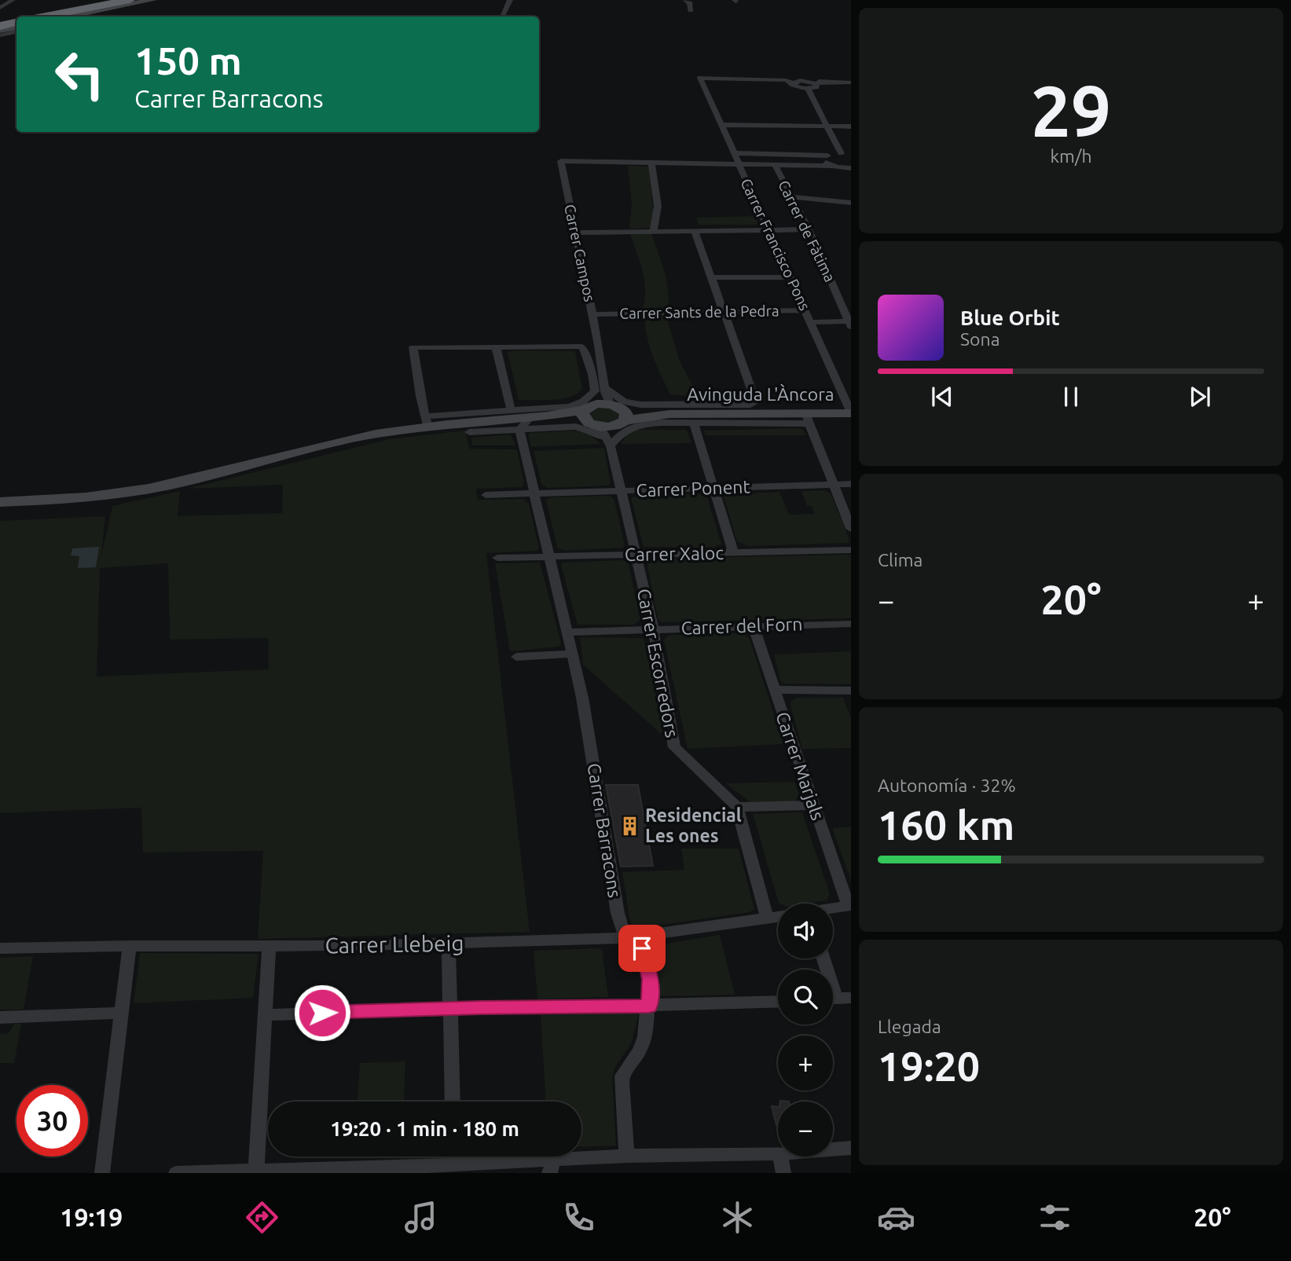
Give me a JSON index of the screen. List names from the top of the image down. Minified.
{"streets":{"street":["Carrer de Fàtima","Carrer Francisco Pons","Carrer Campos","Carrer Sants de la Pedra","Avinguda L'Àncora","Carrer Ponent","Carrer Xaloc","Carrer del Forn","Carrer Escorredors","Carrer Marjals","Carrer Barracons","Carrer Llebeig"]},"crossings":[["Carrer Francisco Pons","Carrer Sants de la Pedra"],["Carrer Francisco Pons","Avinguda L'Àncora"],["Carrer Campos","Carrer Sants de la Pedra"],["Carrer Campos","Avinguda L'Àncora"],["Carrer Campos","Carrer Escorredors"],["Avinguda L'Àncora","Carrer Escorredors"],["Carrer Ponent","Carrer Escorredors"],["Carrer Ponent","Carrer Barracons"],["Carrer Xaloc","Carrer Escorredors"],["Carrer Xaloc","Carrer Barracons"],["Carrer del Forn","Carrer Escorredors"],["Carrer del Forn","Carrer Marjals"],["Carrer del Forn","Carrer Barracons"],["Carrer Barracons","Carrer Llebeig"]],"places":{"building":["Residencial Les ones"]},"page":{"tile":[["29","km/h"],"Clima",["Autonomía · 32%","160 km"],["Llegada","19:20"]],"turn":["150 m","Carrer Barracons"],"song":["Blue Orbit","Sona"],"heat":["−","20°","+"],"map_buttons":["+","−"],"limit":"30","trip":"19:20 · 1 min · 180 m","tabs":["19:19","20°"]}}
